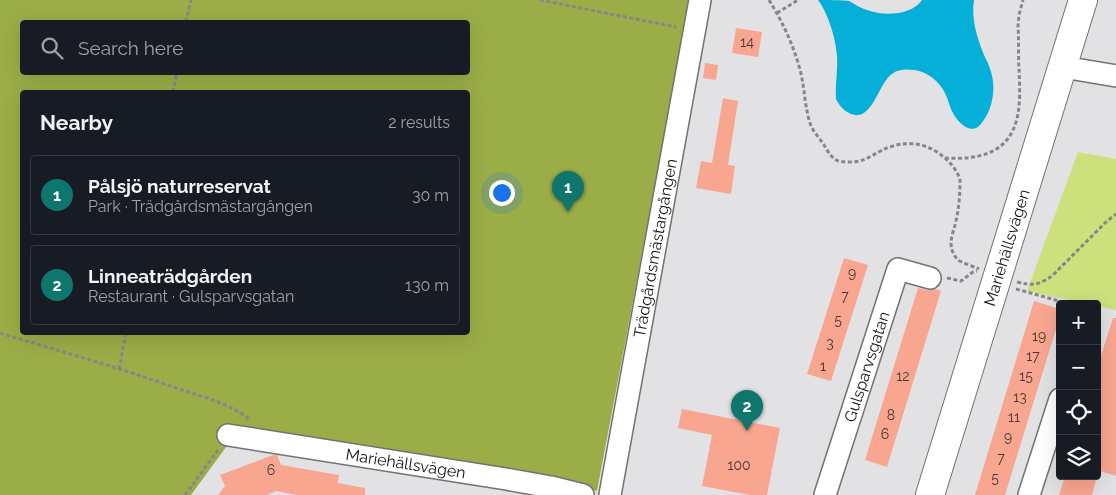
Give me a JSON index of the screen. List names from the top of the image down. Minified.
{"streets":{"street":["Trädgårdsmästargången","Mariehällsvägen","Gulsparvsgatan"]},"house_numbers":["14","9","7","5","19","3","17","1","12","15","13","8","11","6","9","7","100","6","5"],"page":{"search":"Search here","heading":["Nearby","2 results"],"list":[{"mark":"1","name":"Pålsjö naturreservat","note":"Park · Trädgårdsmästargången","value":"30 m"},{"mark":"2","name":"Linneaträdgården","note":"Restaurant · Gulsparvsgatan","value":"130 m"}],"pins":["1","2"],"map_buttons":["+","−"]}}
